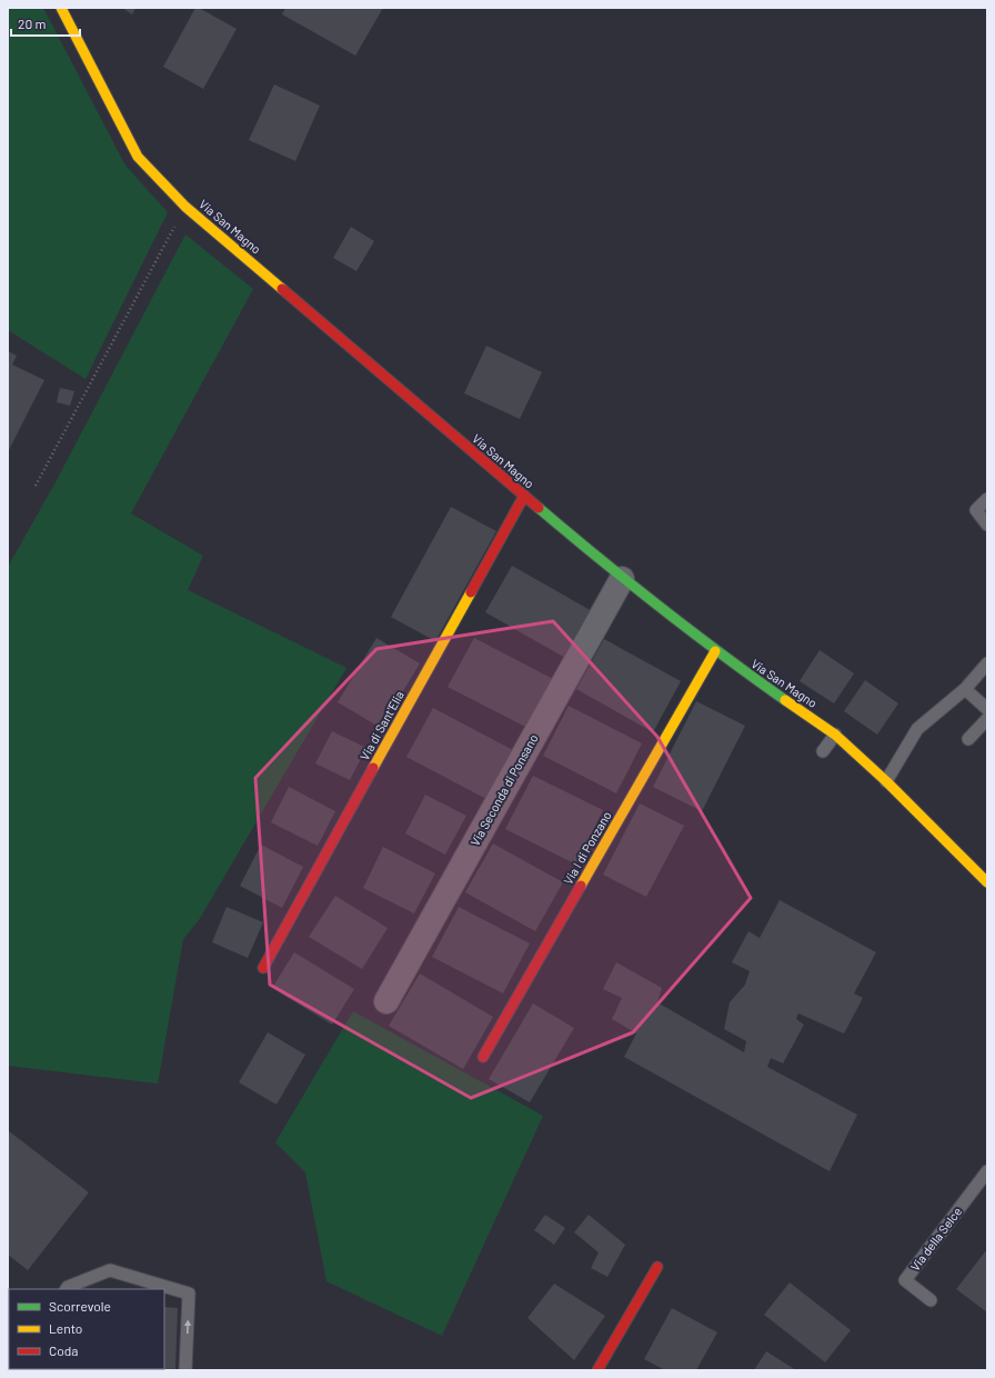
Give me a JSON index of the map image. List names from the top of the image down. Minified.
{"streets":{"street":["Via San Magno","Via di Sant'Elia","Via Seconda di Ponsano","Via I di Ponzano"],"lane":["Via della Selce"]},"crossings":[["Via San Magno","Via di Sant'Elia"],["Via San Magno","Via Seconda di Ponsano"],["Via San Magno","Via I di Ponzano"]],"legend":["Scorrevole","Lento","Coda"],"scale_bar":"20 m"}
